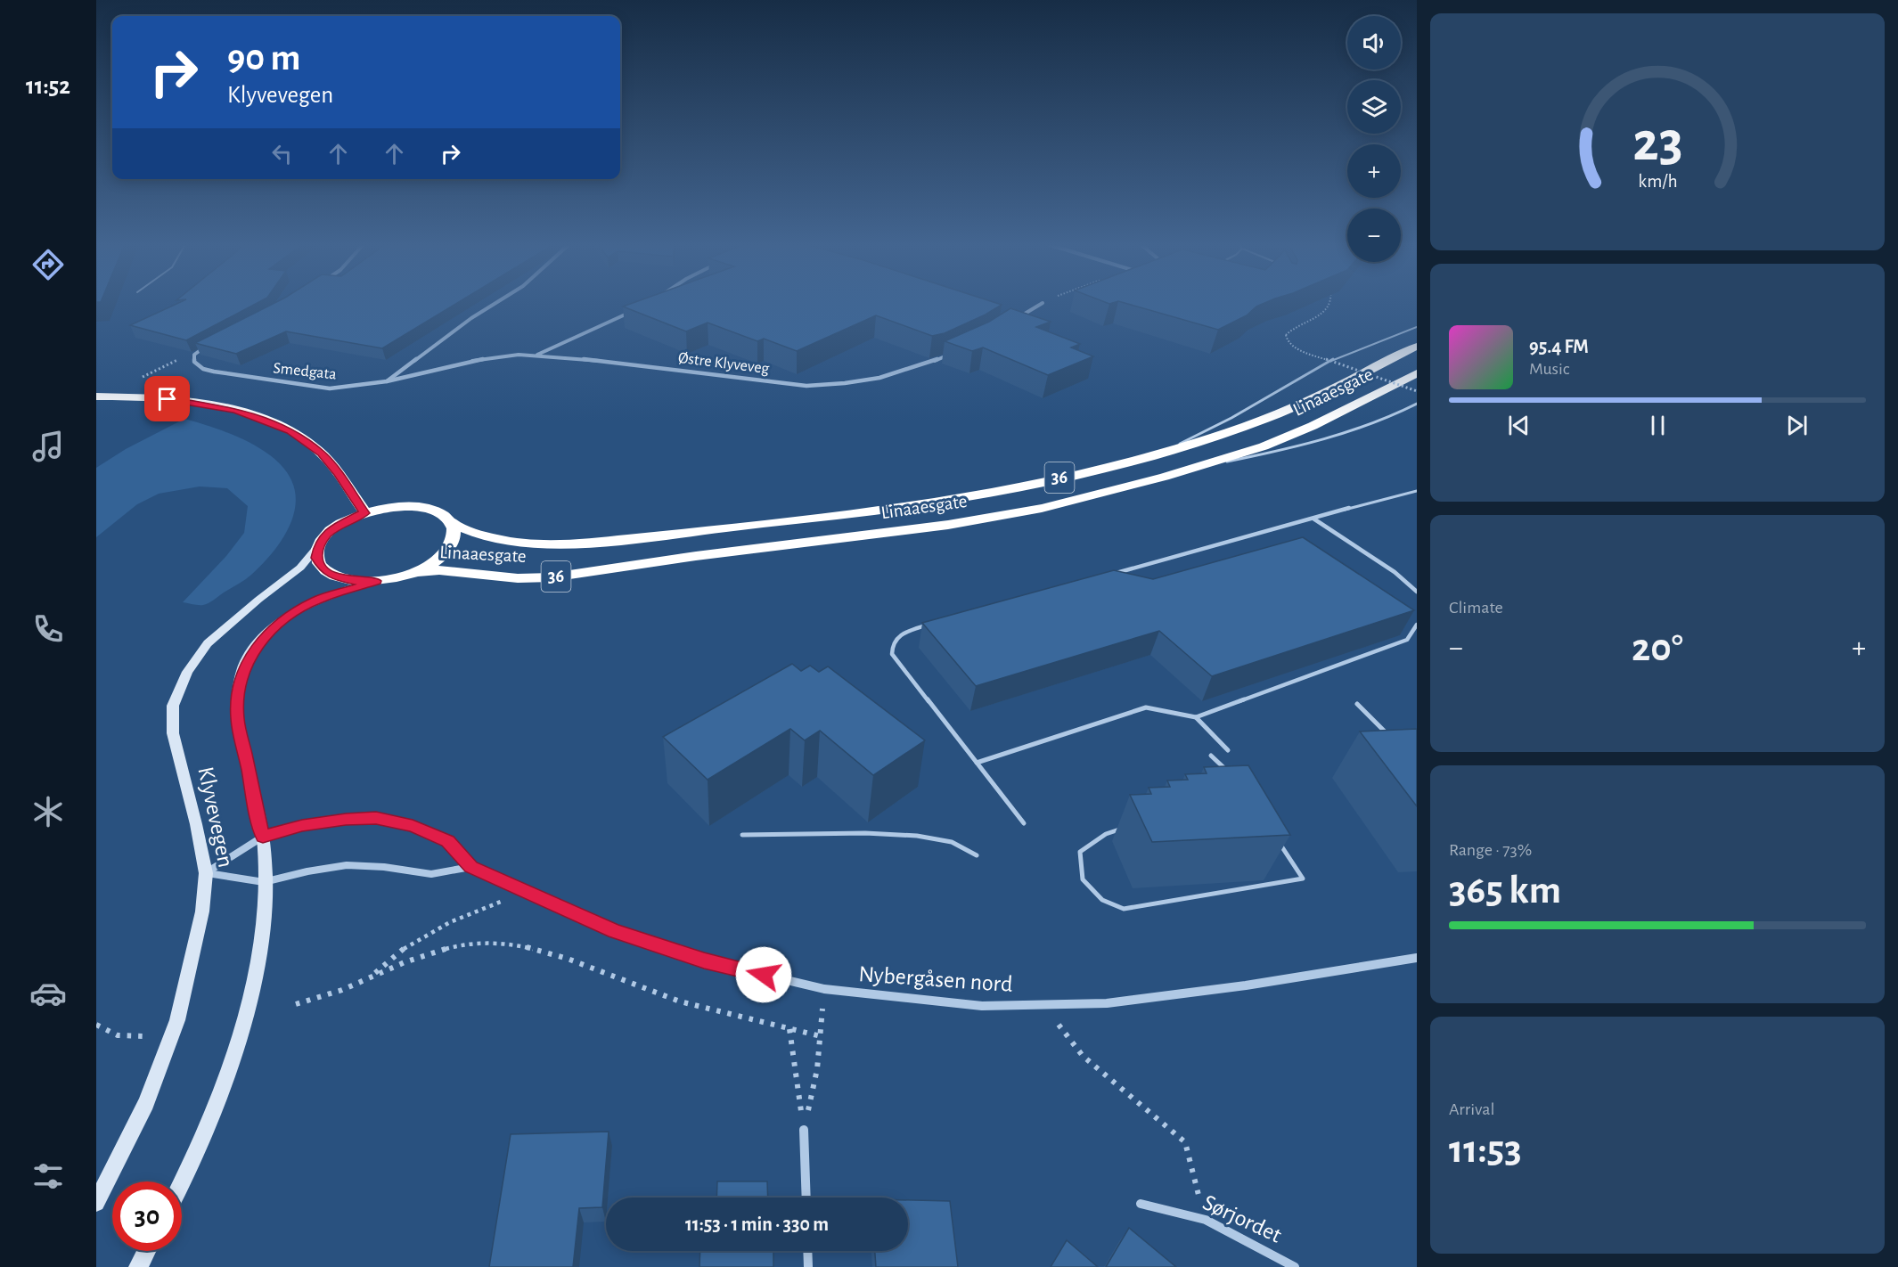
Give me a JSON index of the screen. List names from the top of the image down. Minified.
{"streets":{"highway":["Linaaesgate","36"],"main road":["Klyvevegen"],"street":["Østre Klyveveg","Smedgata","Nybergåsen nord","Sørjordet"]},"crossings":[["Østre Klyveveg","Smedgata"],["Linaaesgate","Klyvevegen"],["Klyvevegen","Nybergåsen nord"]],"page":{"tabs":"11:52","map_buttons":["+","−"],"turn":["90 m","Klyvevegen"],"song":["95.4 FM","Music"],"tile":["Climate",["Range · 73%","365 km"],["Arrival","11:53"]],"heat":["−","20°","+"],"limit":"30","trip":"11:53 · 1 min · 330 m","gauge":["23","km/h"]}}
